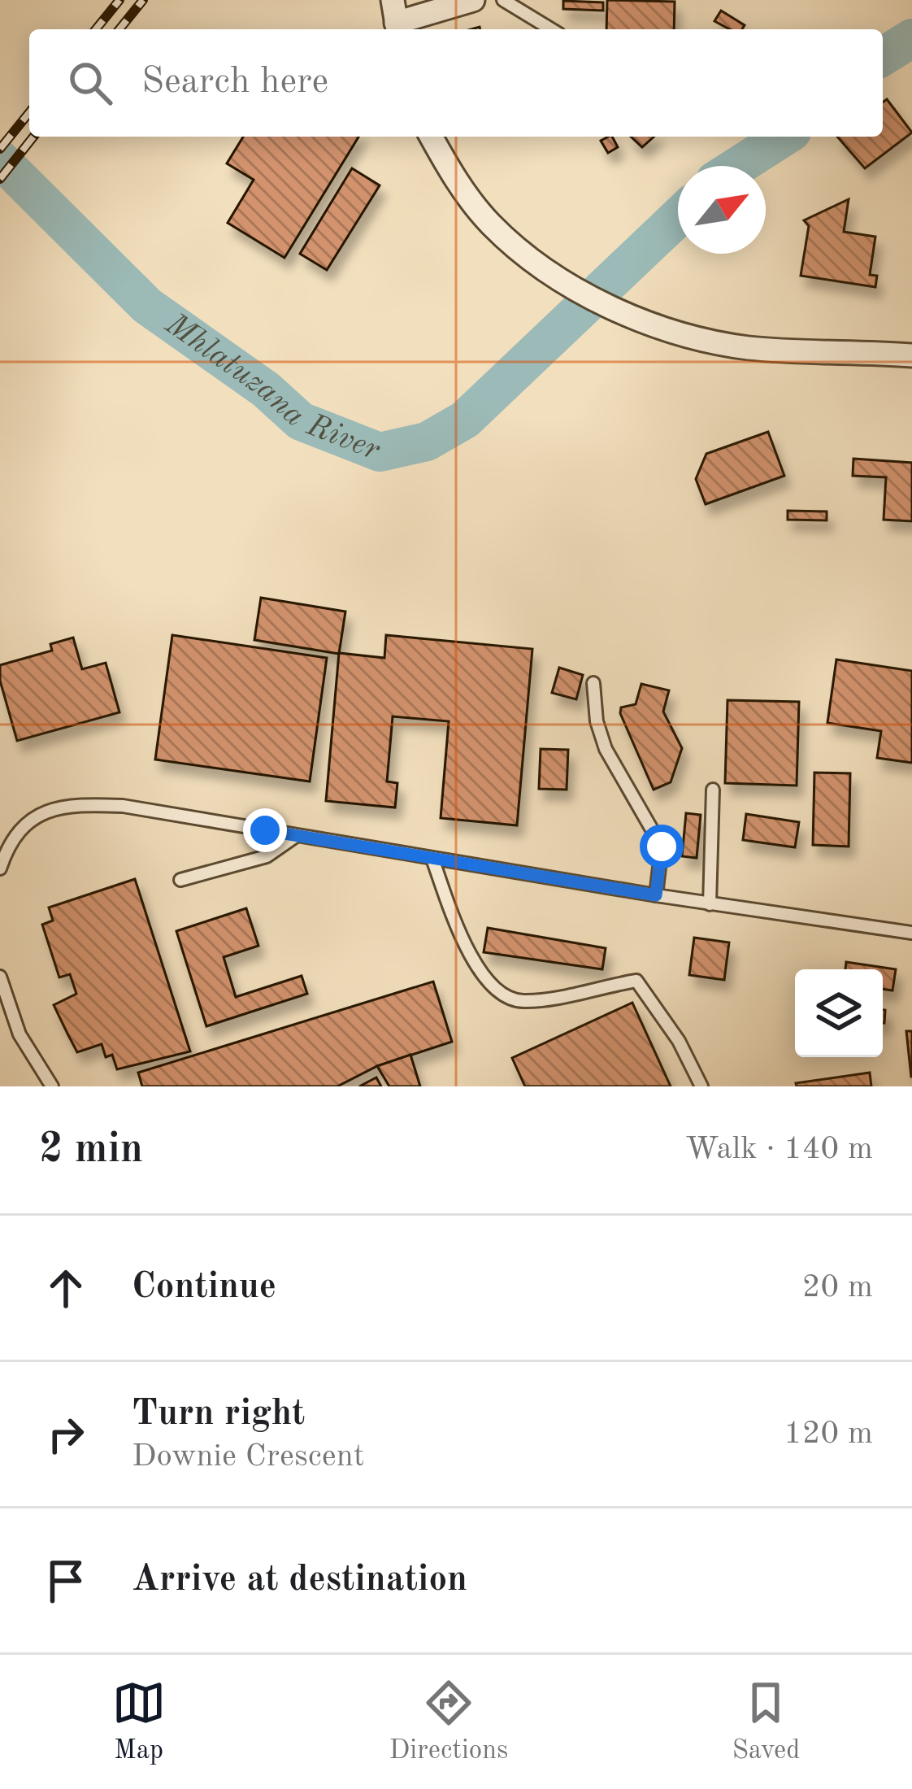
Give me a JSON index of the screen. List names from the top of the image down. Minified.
{"water":["Mhlatuzana River"],"north":"top right","page":{"search":"Search here","heading":["2 min","Walk · 140 m"],"list":[["Continue","20 m"],["Turn right","Downie Crescent","120 m"],"Arrive at destination"],"nav":["Map","Directions","Saved"]}}
